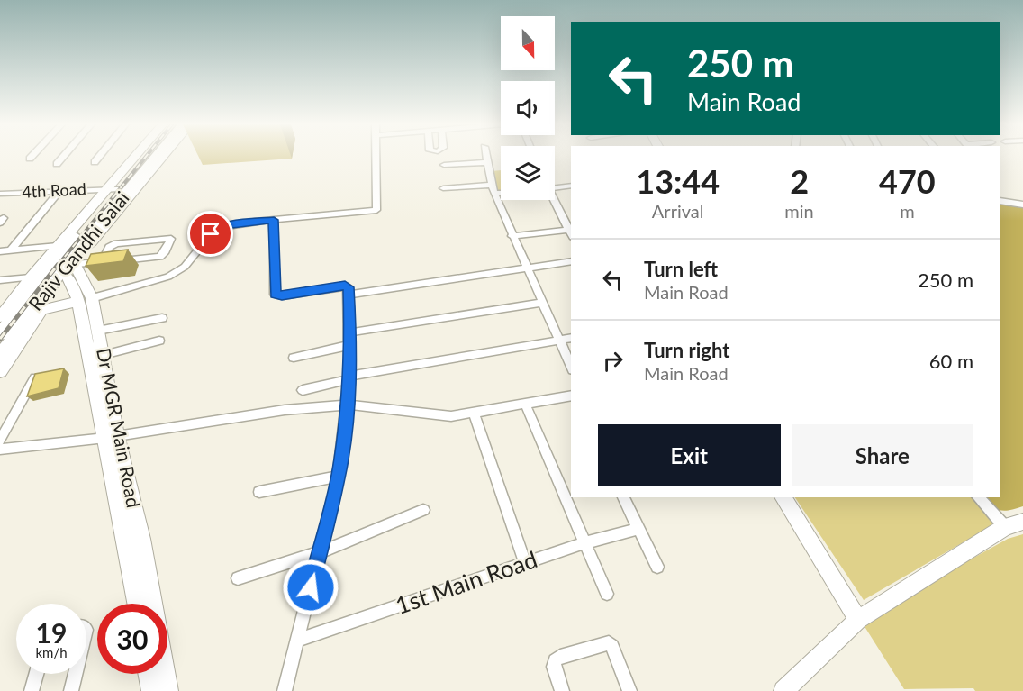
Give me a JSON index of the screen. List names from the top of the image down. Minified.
{"streets":{"main road":["Rajiv Gandhi Salai"],"street":["4th Road","Dr MGR Main Road","1st Main Road"]},"crossings":[["4th Road","Rajiv Gandhi Salai"],["Rajiv Gandhi Salai","Dr MGR Main Road"]],"north":"bottom","page":{"turn":["250 m","Main Road"],"eta":["13:44","Arrival","2","min","470","m"],"list":[{"name":"Turn left","note":"Main Road","value":"250 m"},{"name":"Turn right","note":"Main Road","value":"60 m"}],"buttons":["Exit","Share"],"speed":"19 km/h","limit":"30"}}
